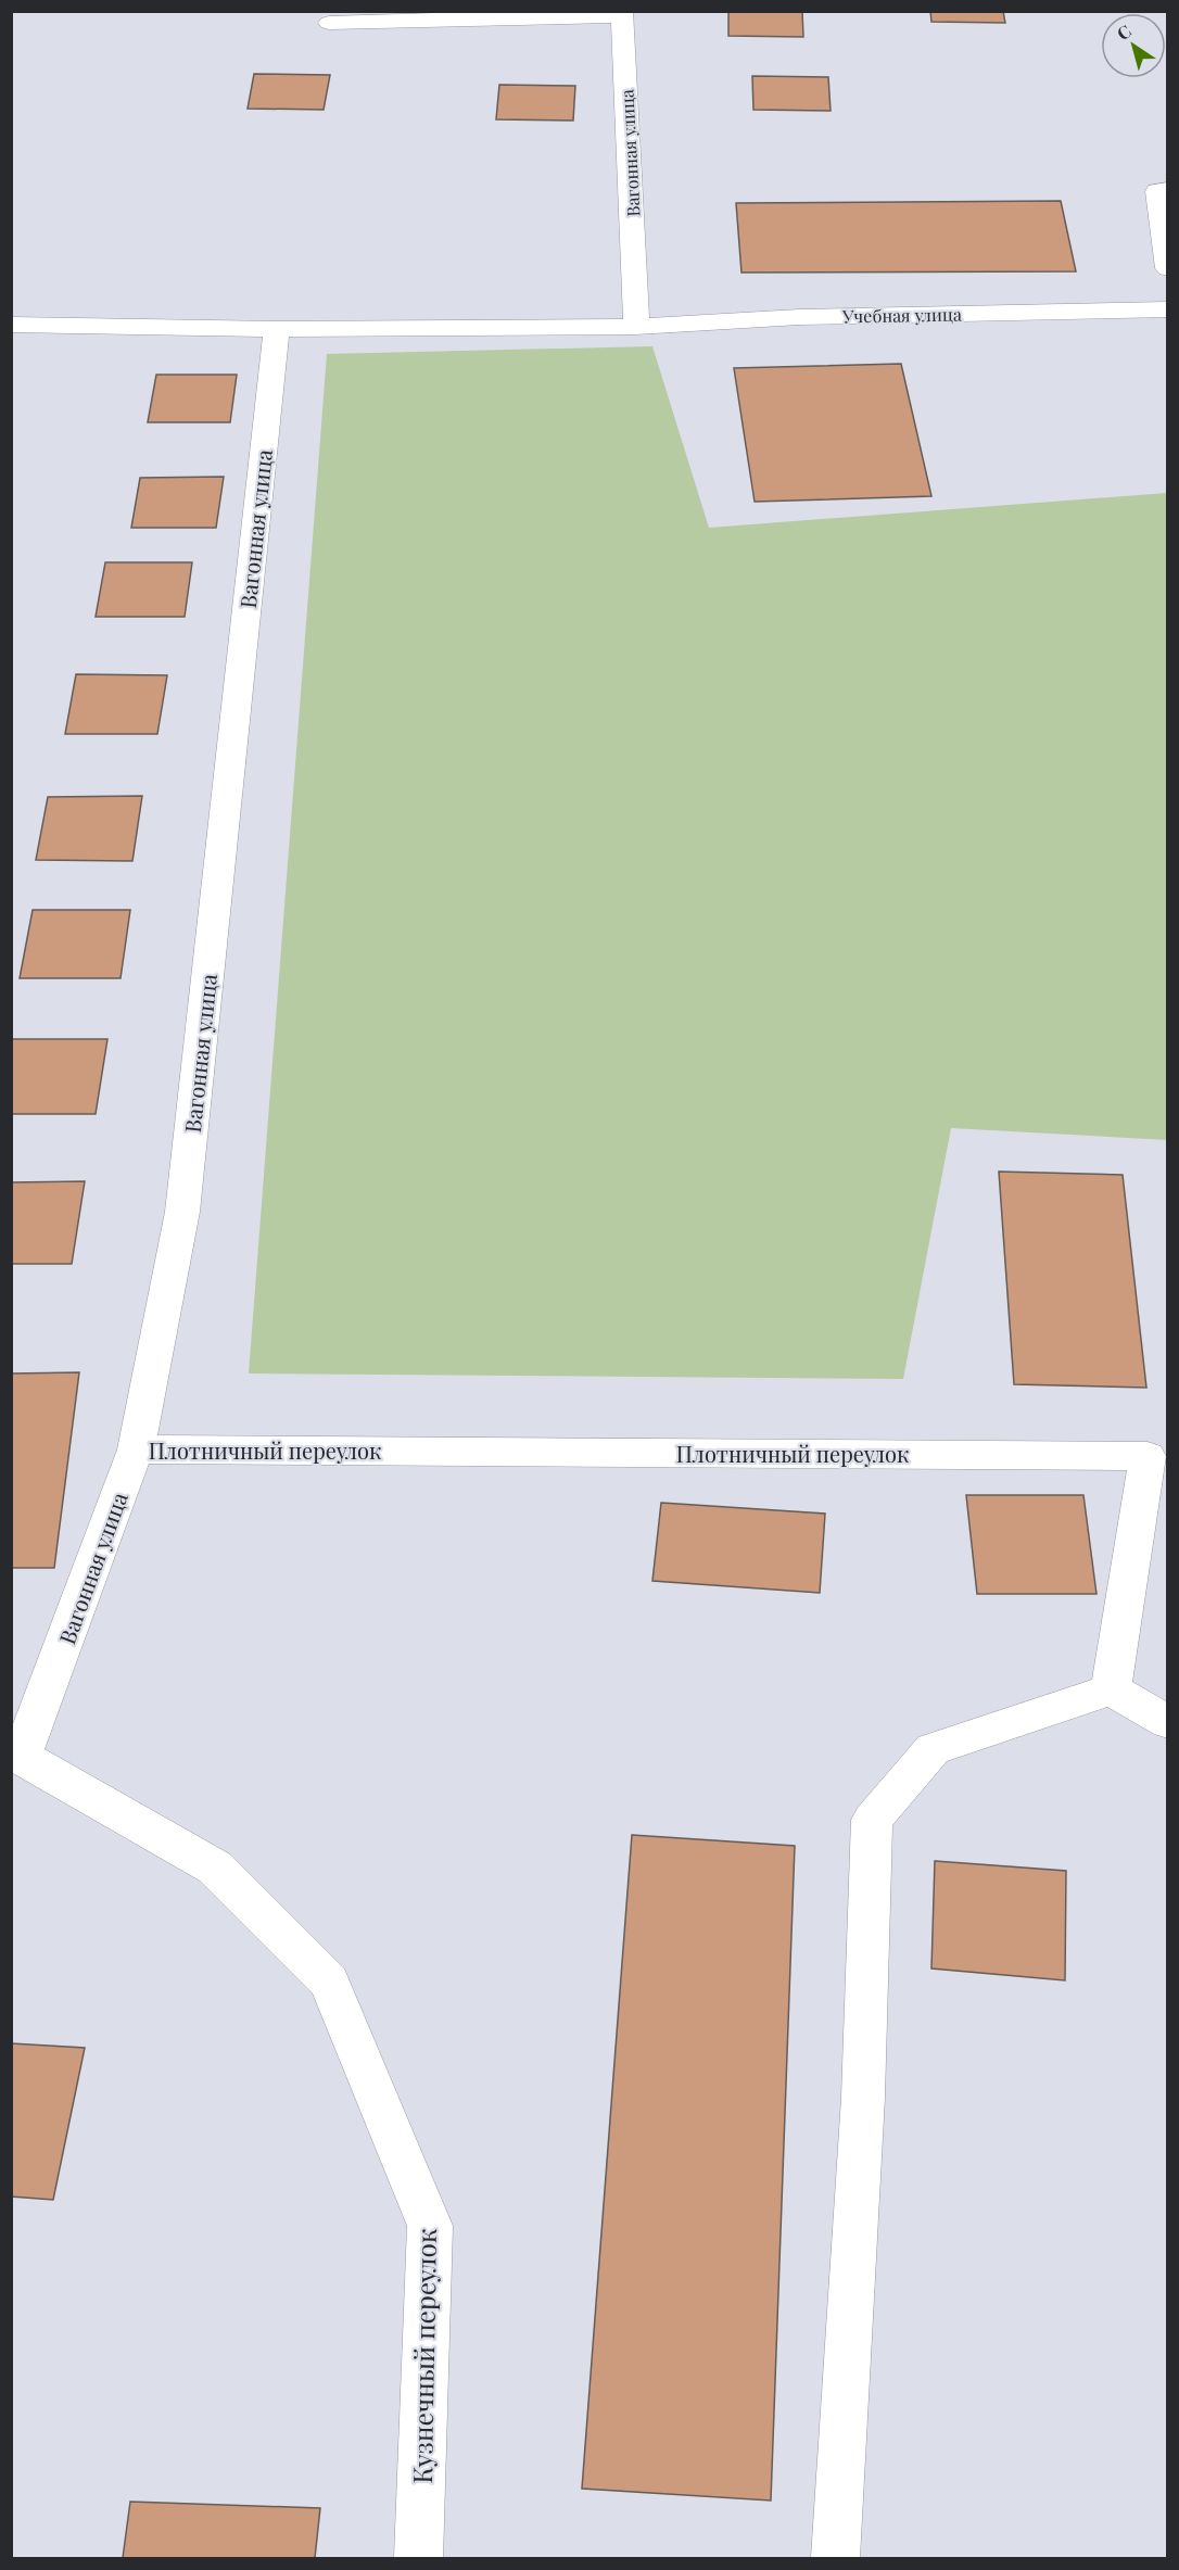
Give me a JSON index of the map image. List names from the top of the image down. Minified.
{"streets":{"street":["Вагонная улица","Учебная улица","Плотничный переулок","Кузнечный переулок"]},"crossings":[["Вагонная улица","Учебная улица"],["Вагонная улица","Плотничный переулок"],["Вагонная улица","Кузнечный переулок"]],"north":"top left"}
